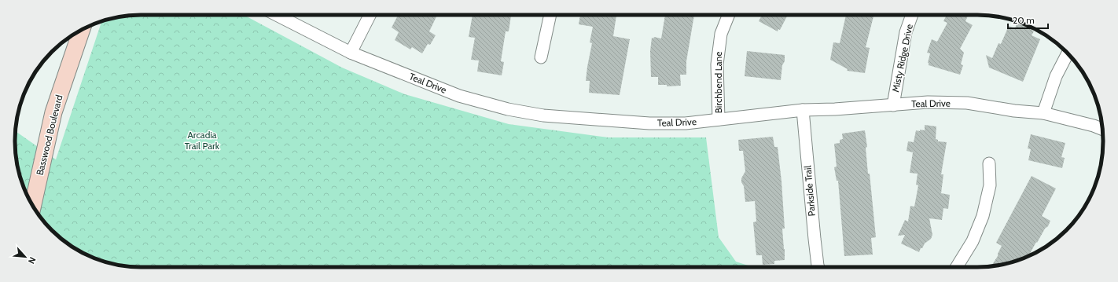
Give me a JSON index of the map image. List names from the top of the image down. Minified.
{"streets":{"main road":["Basswood Boulevard"],"street":["Misty Ridge Drive","Birchbend Lane","Teal Drive","Parkside Trail"]},"crossings":[["Misty Ridge Drive","Teal Drive"],["Birchbend Lane","Teal Drive"],["Teal Drive","Parkside Trail"]],"parks":["Arcadia Trail Park"],"scale_bar":"20 m","north":"bottom right"}
